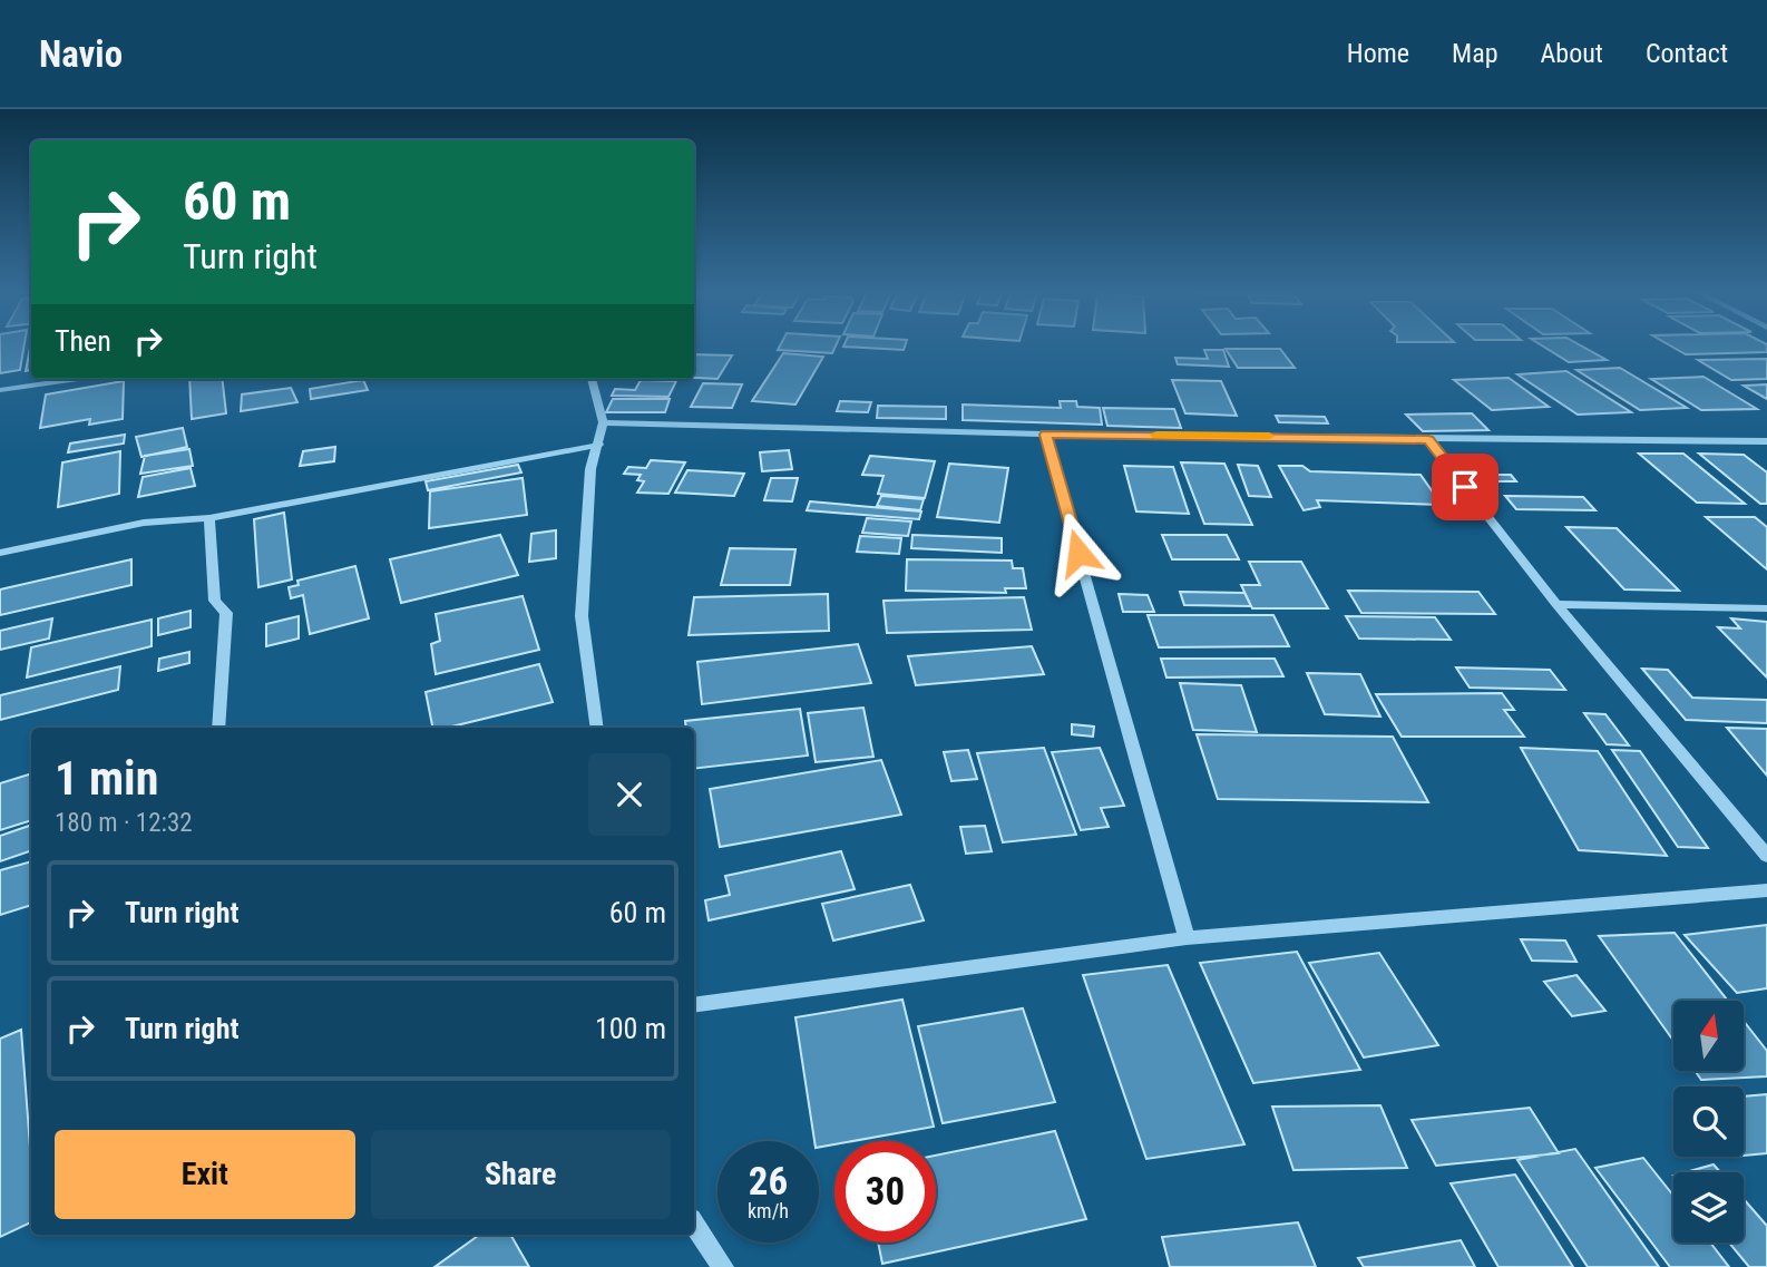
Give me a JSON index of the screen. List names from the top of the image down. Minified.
{"north":"top","page":{"header":"Navio","nav":["Home","Map","About","Contact"],"turn":["60 m","Turn right"],"then":"Then","heading":["1 min","180 m · 12:32"],"list":[{"name":"Turn right","value":"60 m"},{"name":"Turn right","value":"100 m"}],"buttons":["Exit","Share"],"speed":"26 km/h","limit":"30"}}
